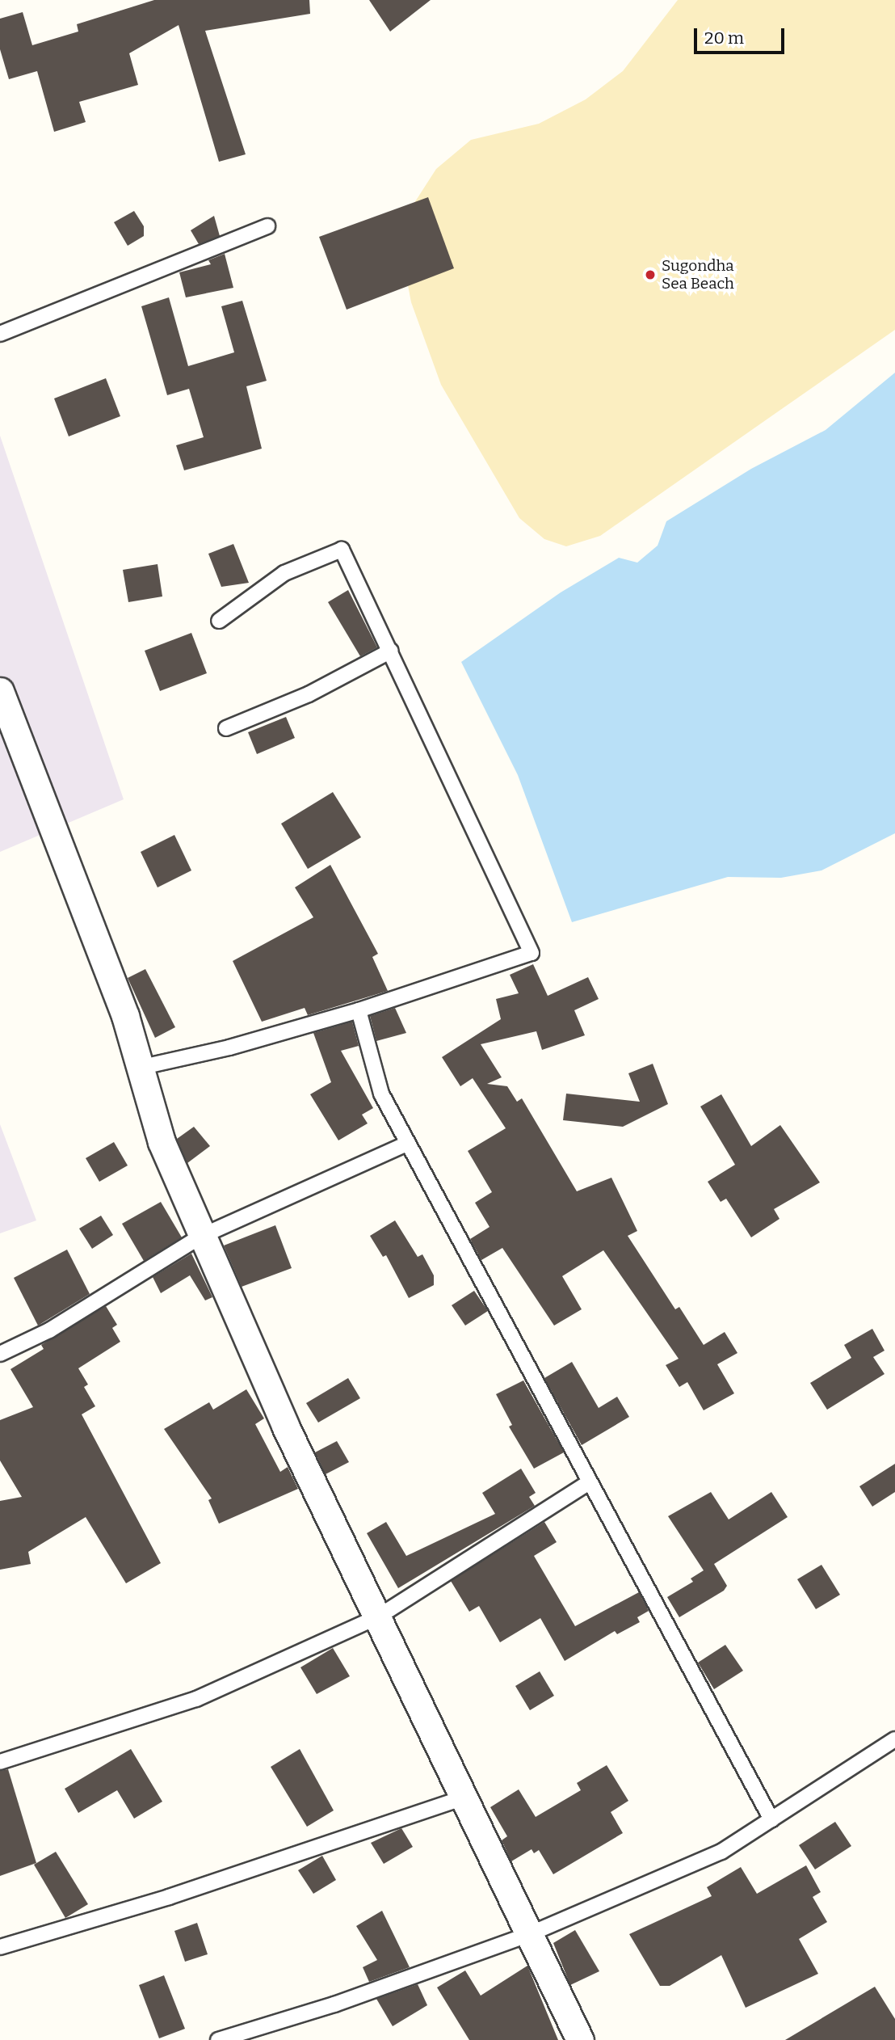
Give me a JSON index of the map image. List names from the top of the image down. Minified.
{"places":["Sugondha Sea Beach"],"scale_bar":"20 m"}
